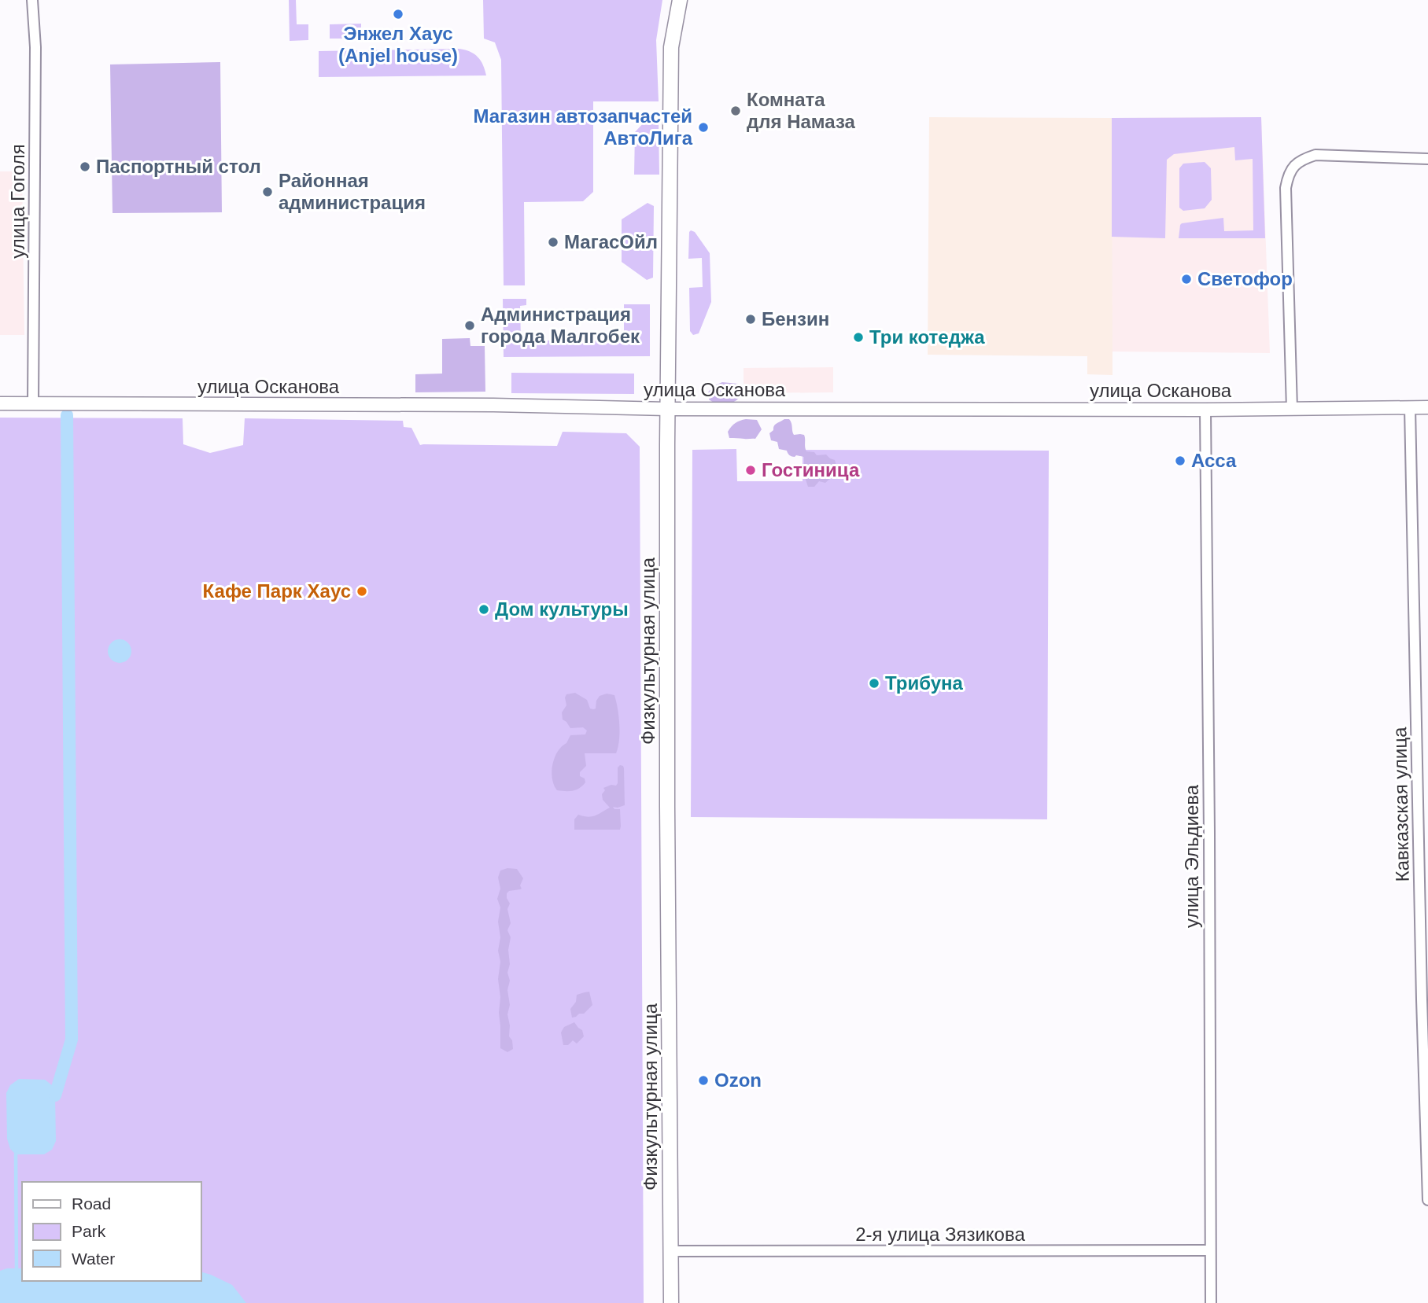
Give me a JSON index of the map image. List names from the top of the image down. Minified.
{"streets":{"main road":["Физкультурная улица"],"street":["улица Гоголя","улица Осканова","Кавказская улица","улица Эльдиева","2-я улица Зязикова"]},"crossings":[["улица Гоголя","улица Осканова"],["улица Осканова","Физкультурная улица"],["улица Осканова","Кавказская улица"],["улица Осканова","улица Эльдиева"],["Физкультурная улица","2-я улица Зязикова"],["улица Эльдиева","2-я улица Зязикова"]],"places":["Энжел Хаус (Anjel house)","Комната для Намаза","Магазин автозапчастей АвтоЛига","Паспортный стол","Районная администрация","МагасОйл","Светофор","Бензин","Администрация города Малгобек","Три котеджа","Асса","Гостиница","Кафе Парк Хаус","Дом культуры","Трибуна","Ozon"],"legend":["Road","Park","Water"]}
